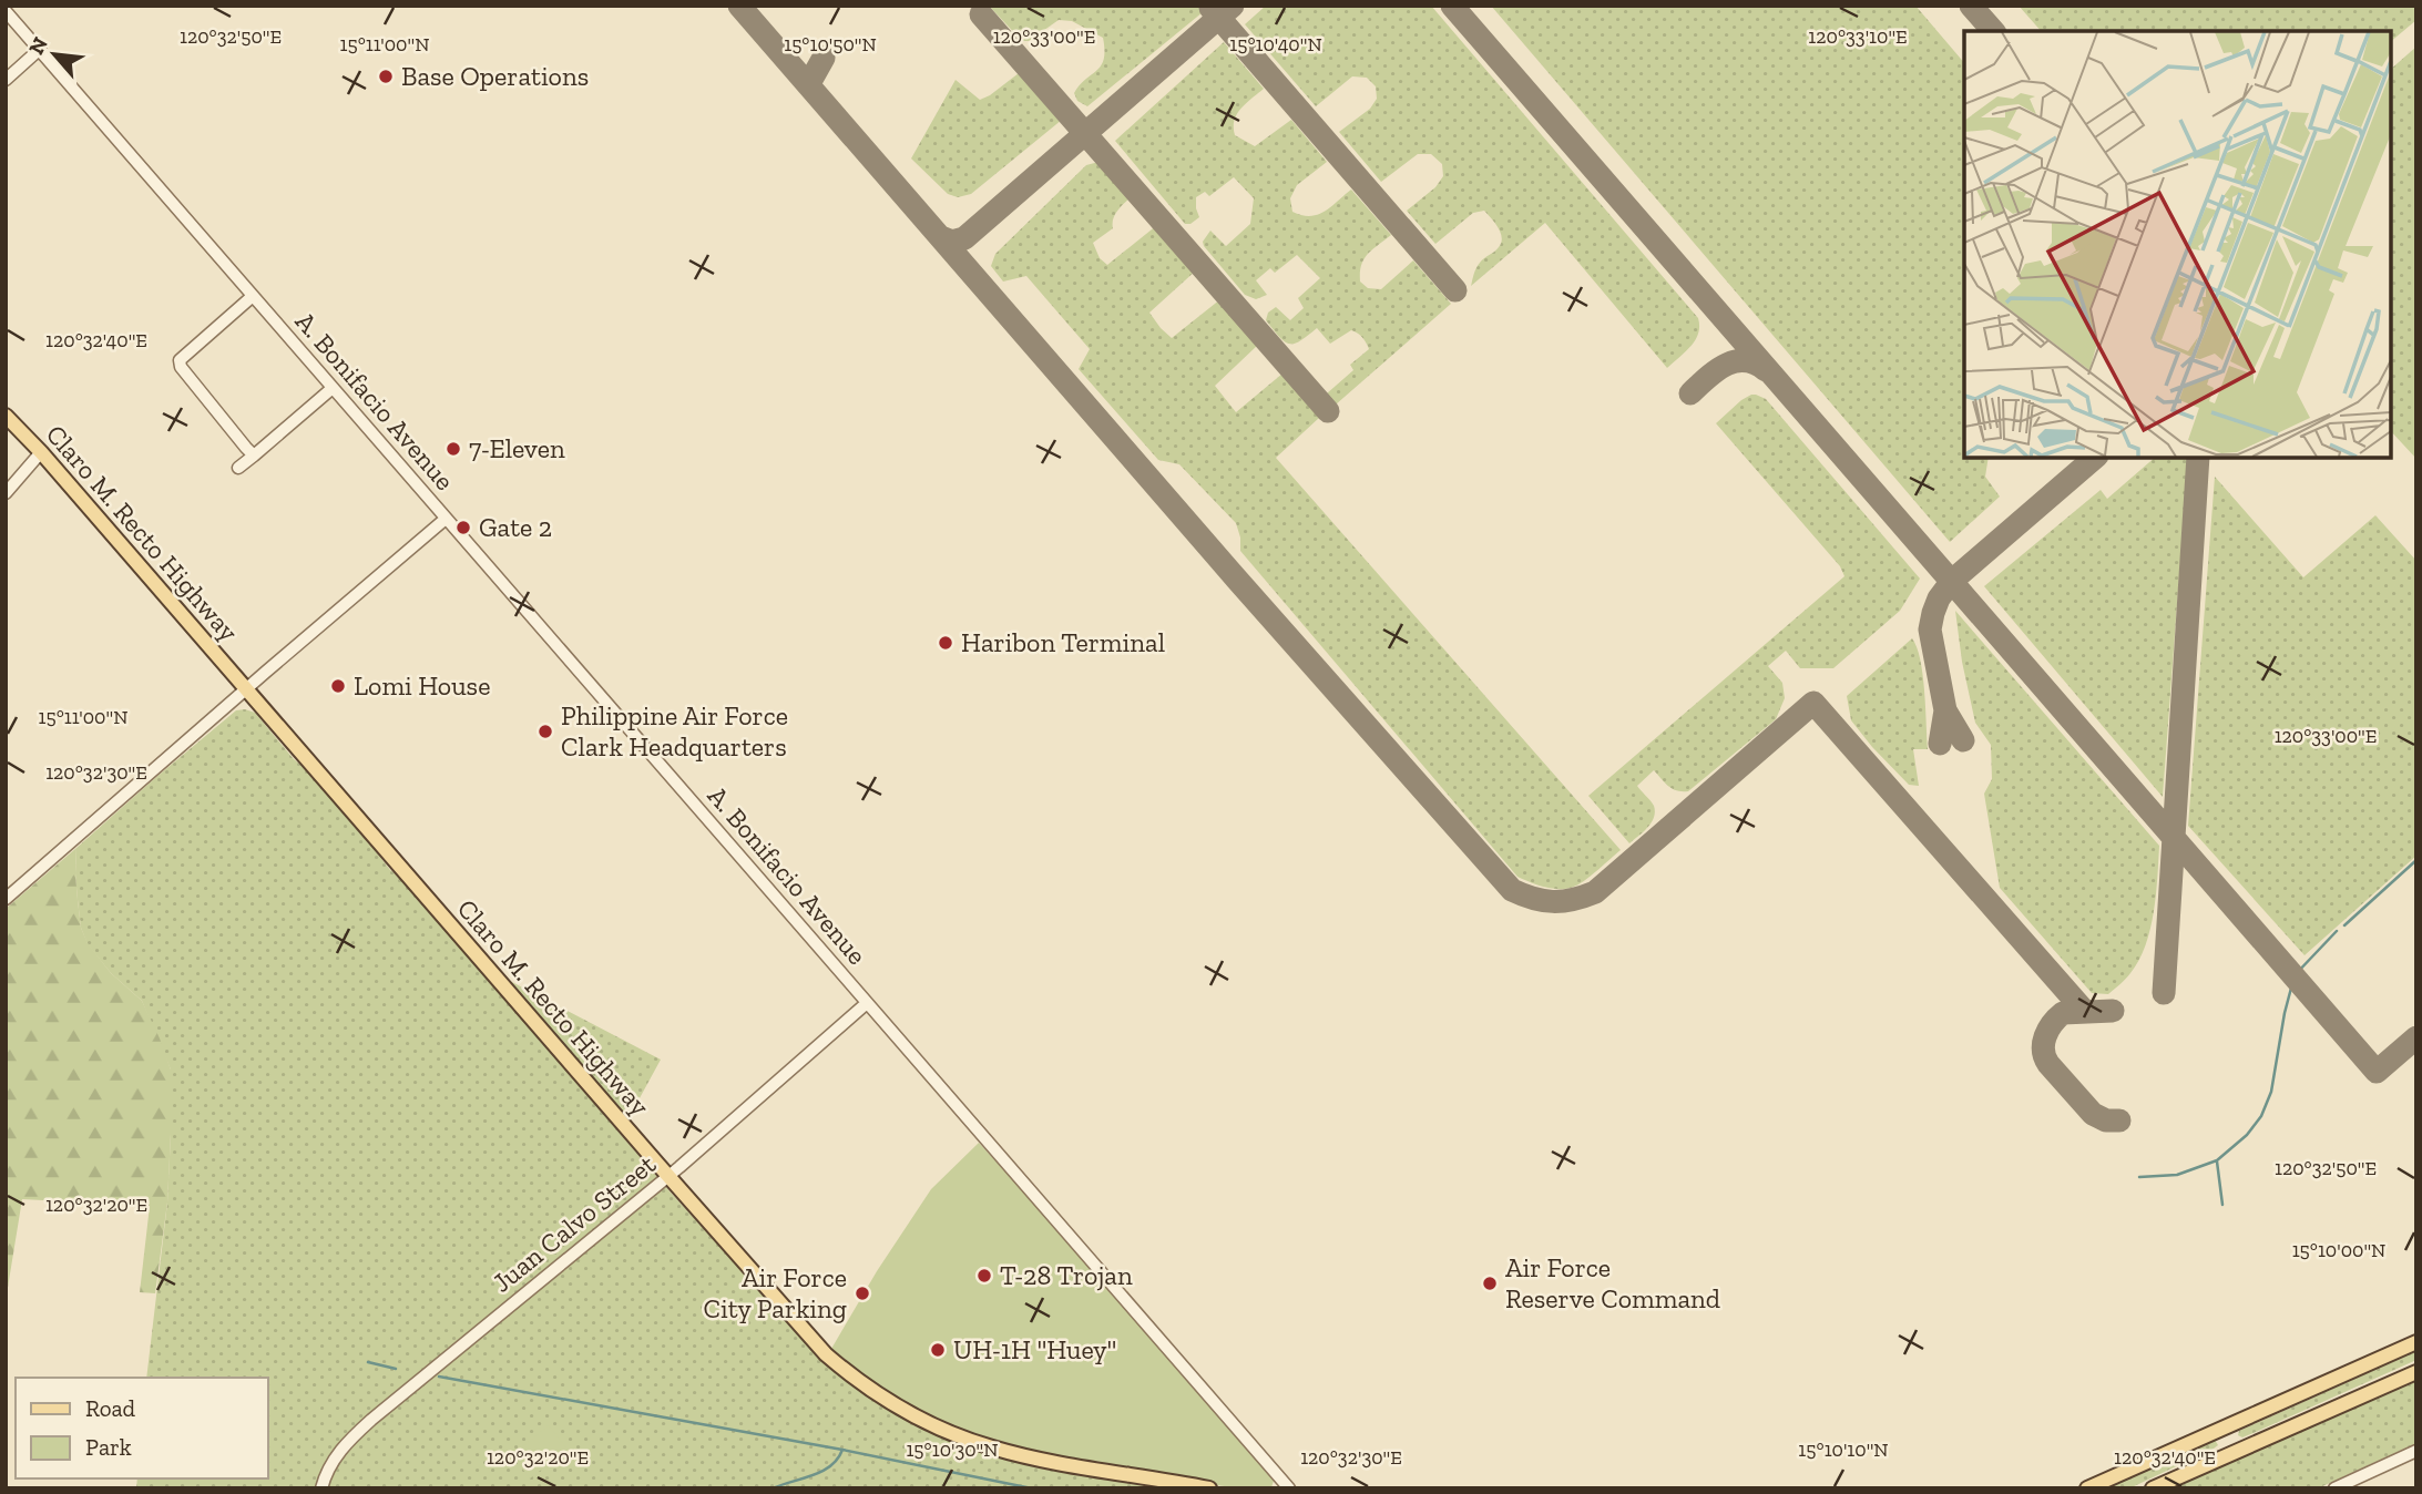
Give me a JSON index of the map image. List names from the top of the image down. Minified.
{"streets":{"main road":["Claro M. Recto Highway"],"street":["A. Bonifacio Avenue","Juan Calvo Street"]},"crossings":[["A. Bonifacio Avenue","Juan Calvo Street"],["Claro M. Recto Highway","Juan Calvo Street"]],"places":["Base Operations","7-Eleven","Gate 2","Haribon Terminal","Lomi House","Philippine Air Force Clark Headquarters","T-28 Trojan","Air Force Reserve Command","Air Force City Parking","UH-1H \"Huey\""],"legend":["Road","Park"],"north":"top left","coordinates":["120°32'50\"E","120°33'00\"E","120°33'10\"E","15°11'00\"N","15°10'50\"N","15°10'40\"N","120°32'40\"E","120°32'30\"E","120°32'20\"E","15°10'00\"N","15°10'30\"N","15°10'10\"N"]}
